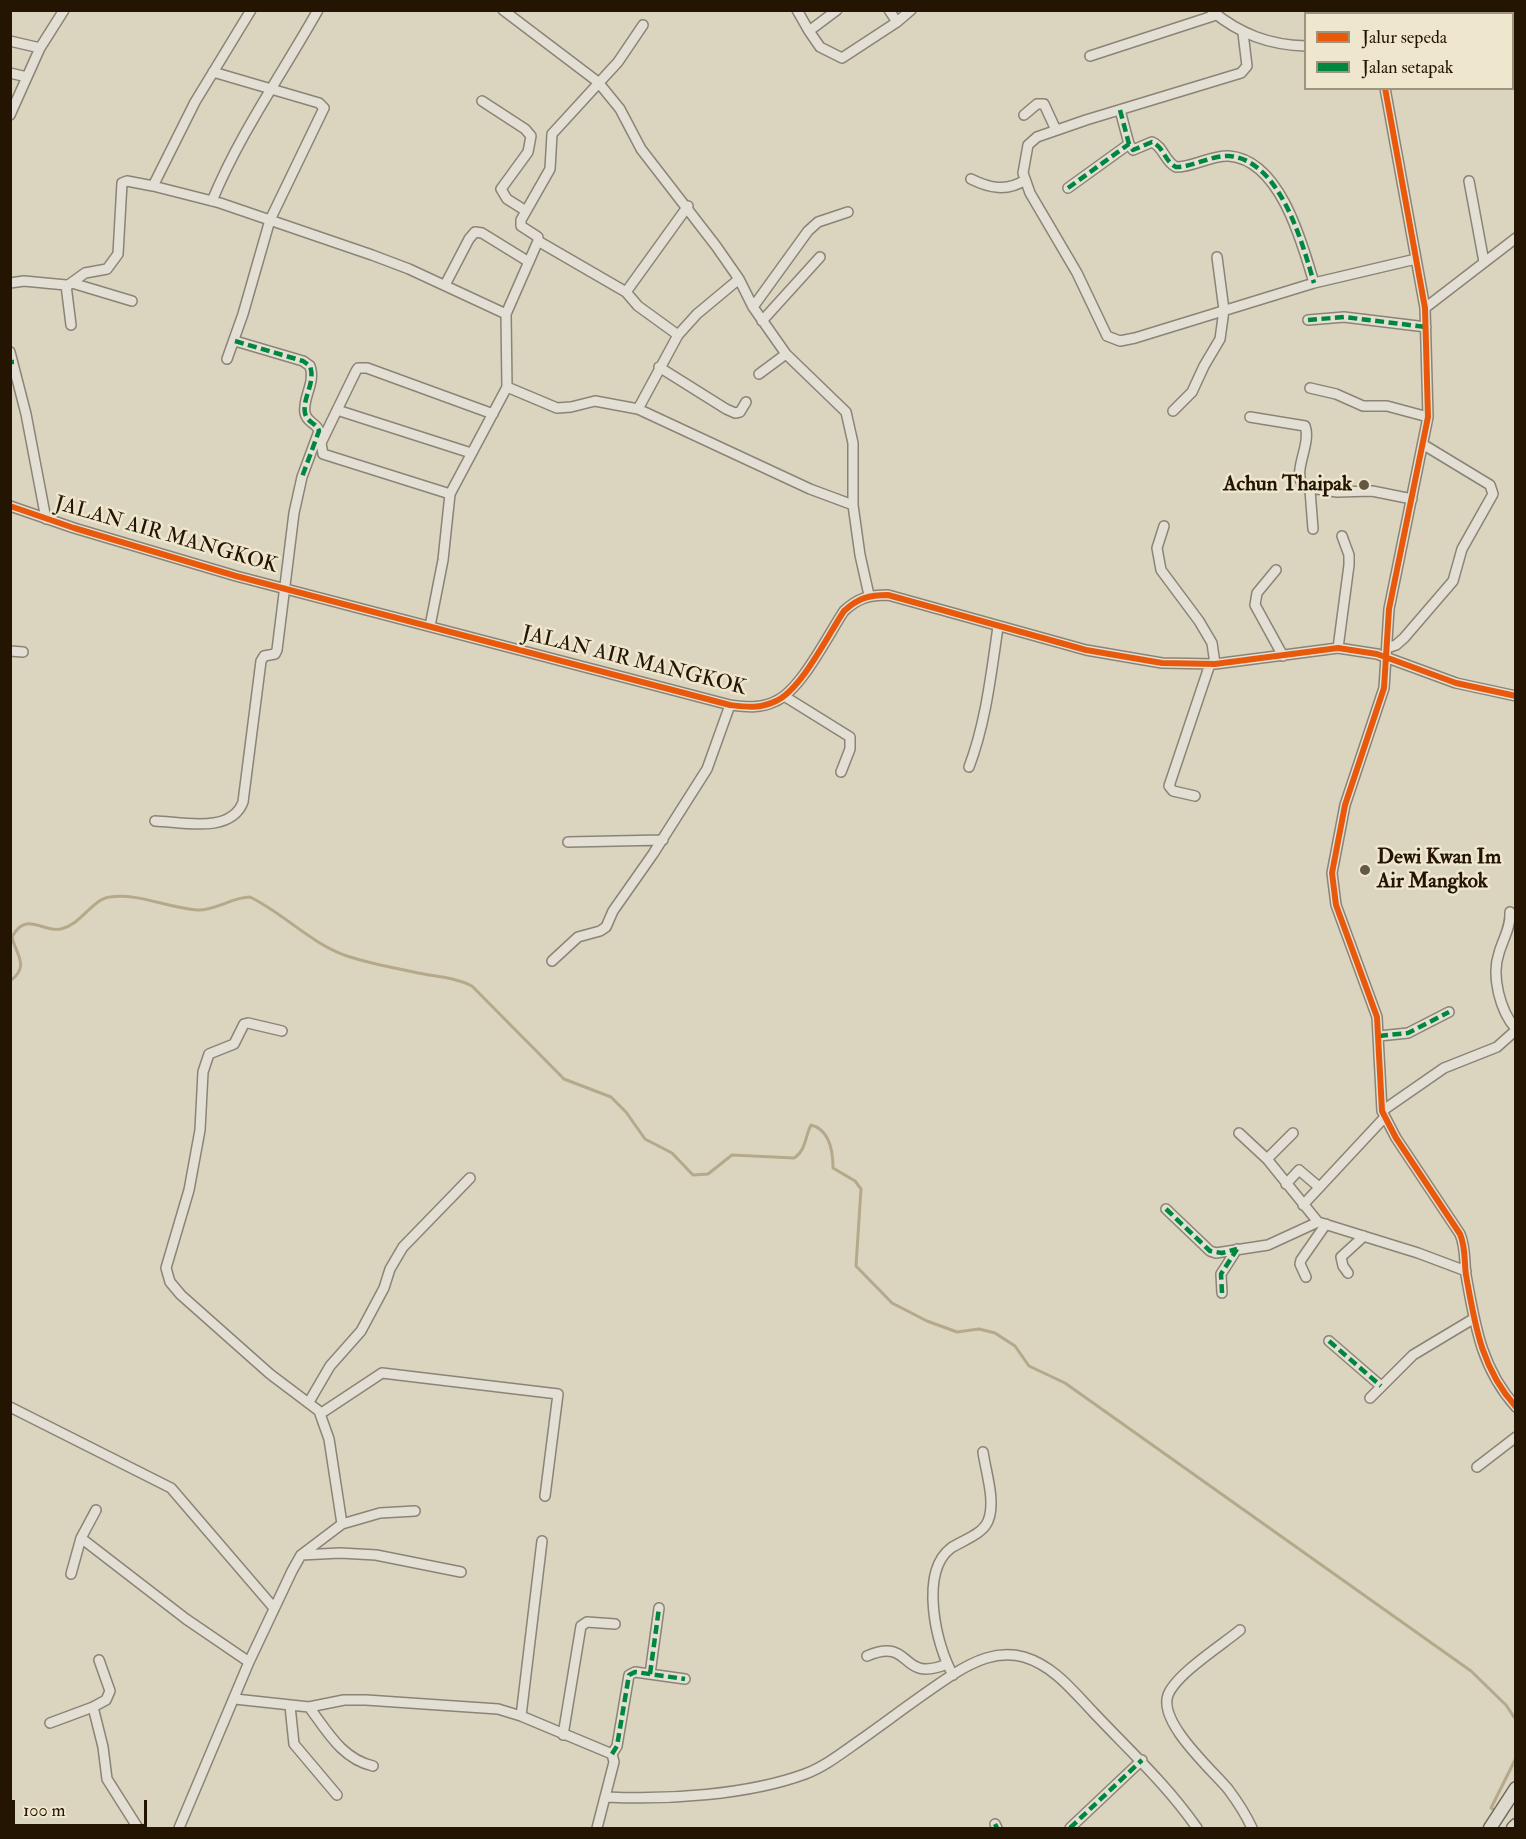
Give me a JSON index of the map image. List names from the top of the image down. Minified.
{"streets":{"street":["JALAN AIR MANGKOK"]},"places":["Achun Thaipak","Dewi Kwan Im Air Mangkok"],"legend":["Jalur sepeda","Jalan setapak"],"scale_bar":"100 m"}
